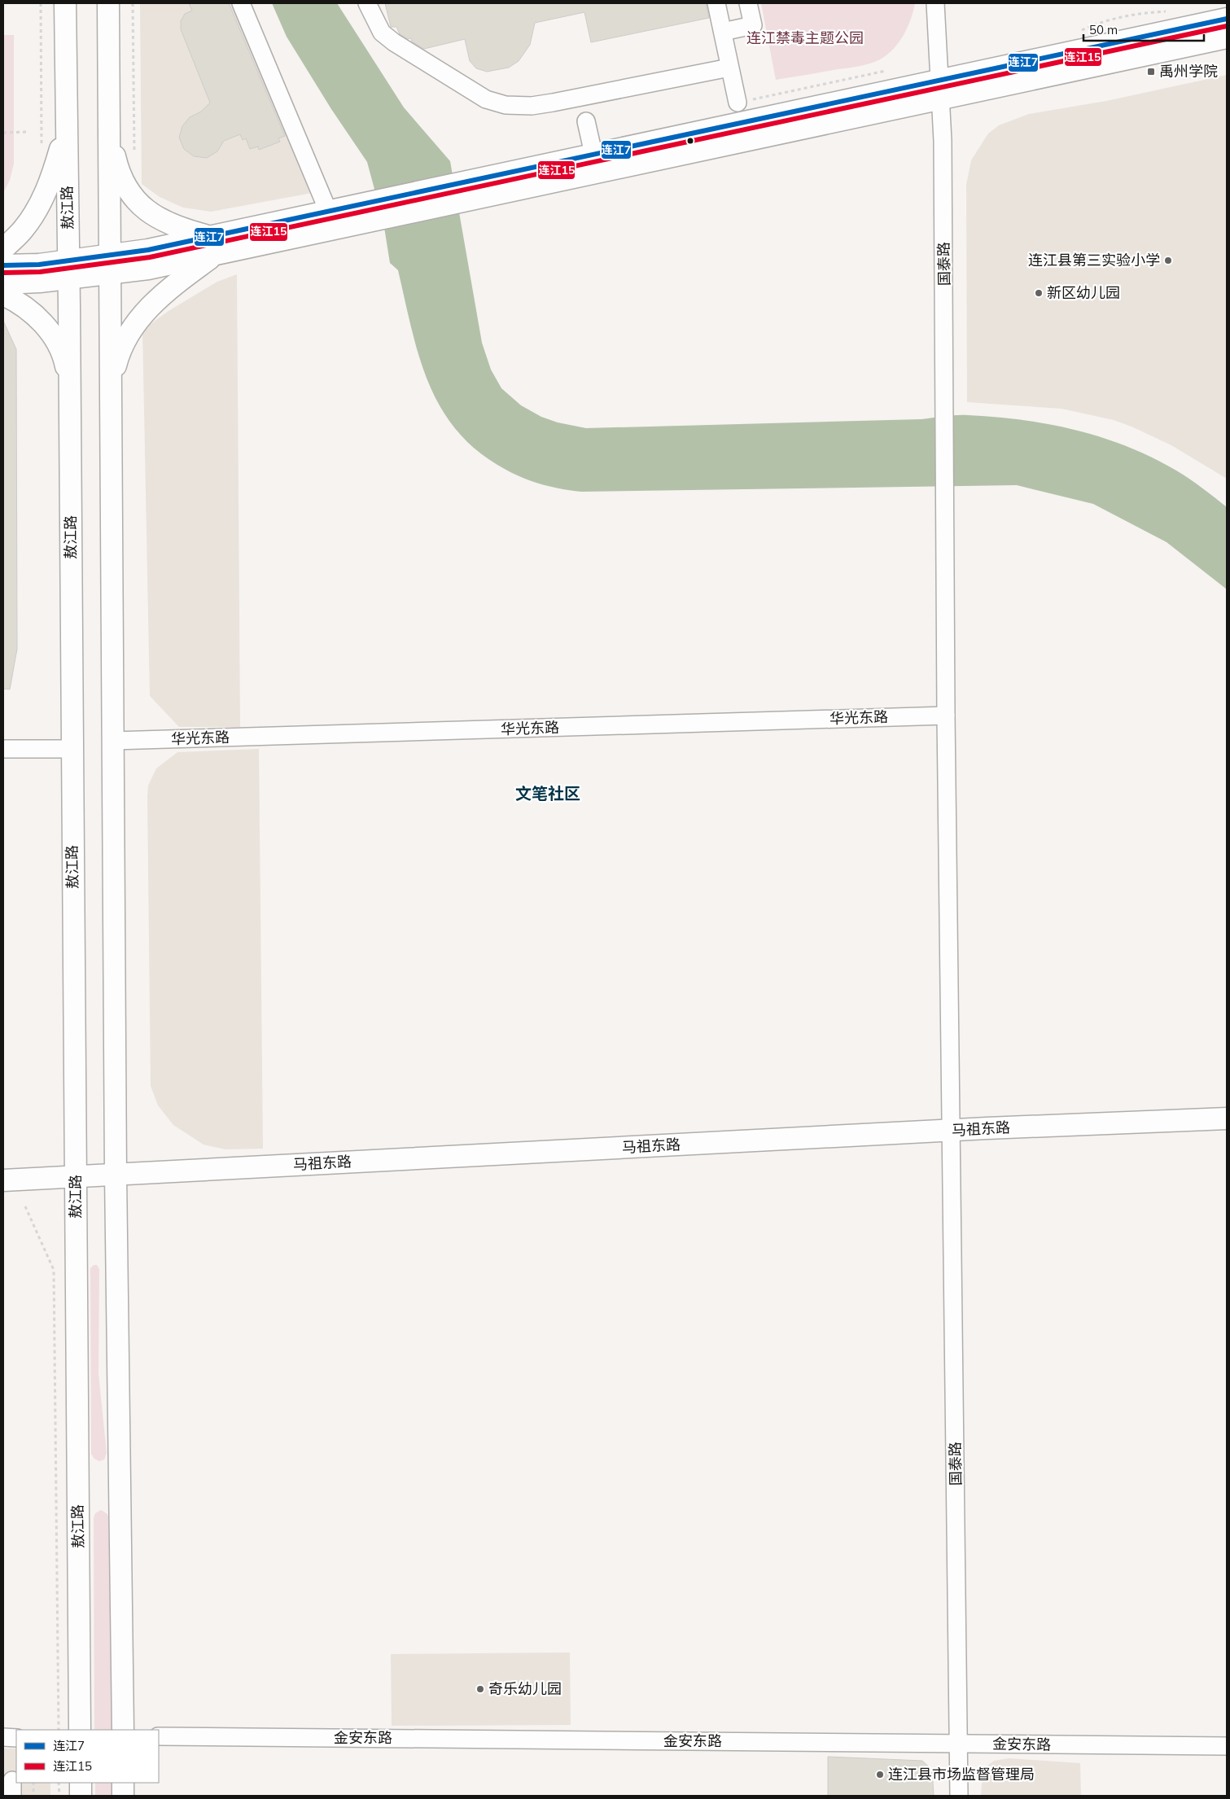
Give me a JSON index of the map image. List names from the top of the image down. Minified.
{"streets":{"main road":["敖江路","马祖东路"],"street":["国泰路","华光东路","金安东路"]},"crossings":[["敖江路","马祖东路"],["国泰路","华光东路"],["国泰路","马祖东路"],["国泰路","金安东路"]],"districts":["文笔社区"],"parks":["连江禁毒主题公园"],"places":{"transit":["禹州学院"],"other":["连江县第三实验小学","新区幼儿园","奇乐幼儿园","连江县市场监督管理局"]},"lines":["transit line 连江7","transit line 连江15"],"legend":["连江7","连江15"],"scale_bar":"50 m"}
